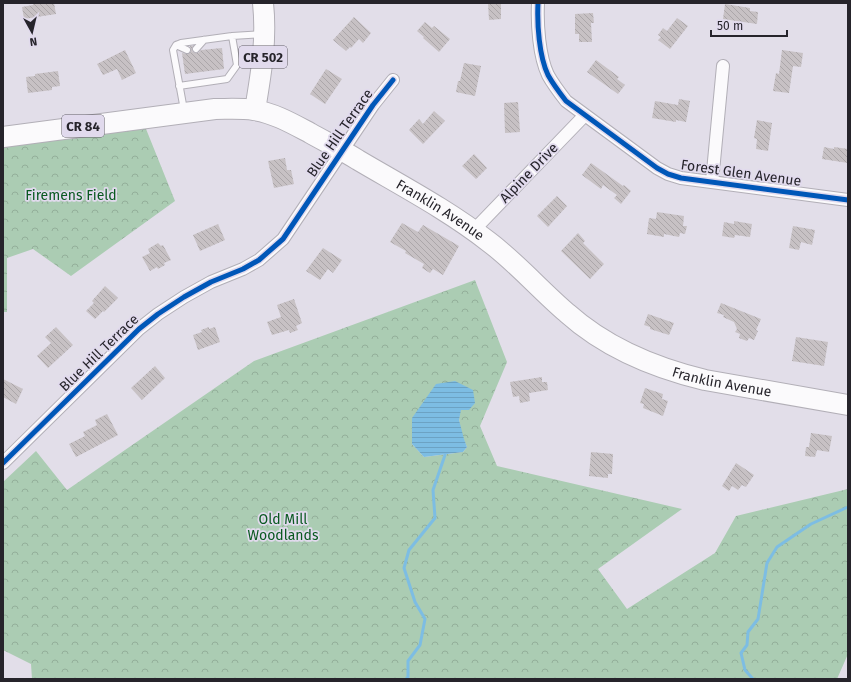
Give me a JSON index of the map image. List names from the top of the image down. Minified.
{"streets":{"main road":["CR 502","CR 84","Franklin Avenue"],"street":["Blue Hill Terrace","Alpine Drive","Forest Glen Avenue"]},"crossings":[["CR 502","Franklin Avenue"],["Blue Hill Terrace","Franklin Avenue"],["Alpine Drive","Forest Glen Avenue"],["Alpine Drive","Franklin Avenue"]],"parks":["Firemens Field","Old Mill Woodlands"],"scale_bar":"50 m","north":"bottom"}
